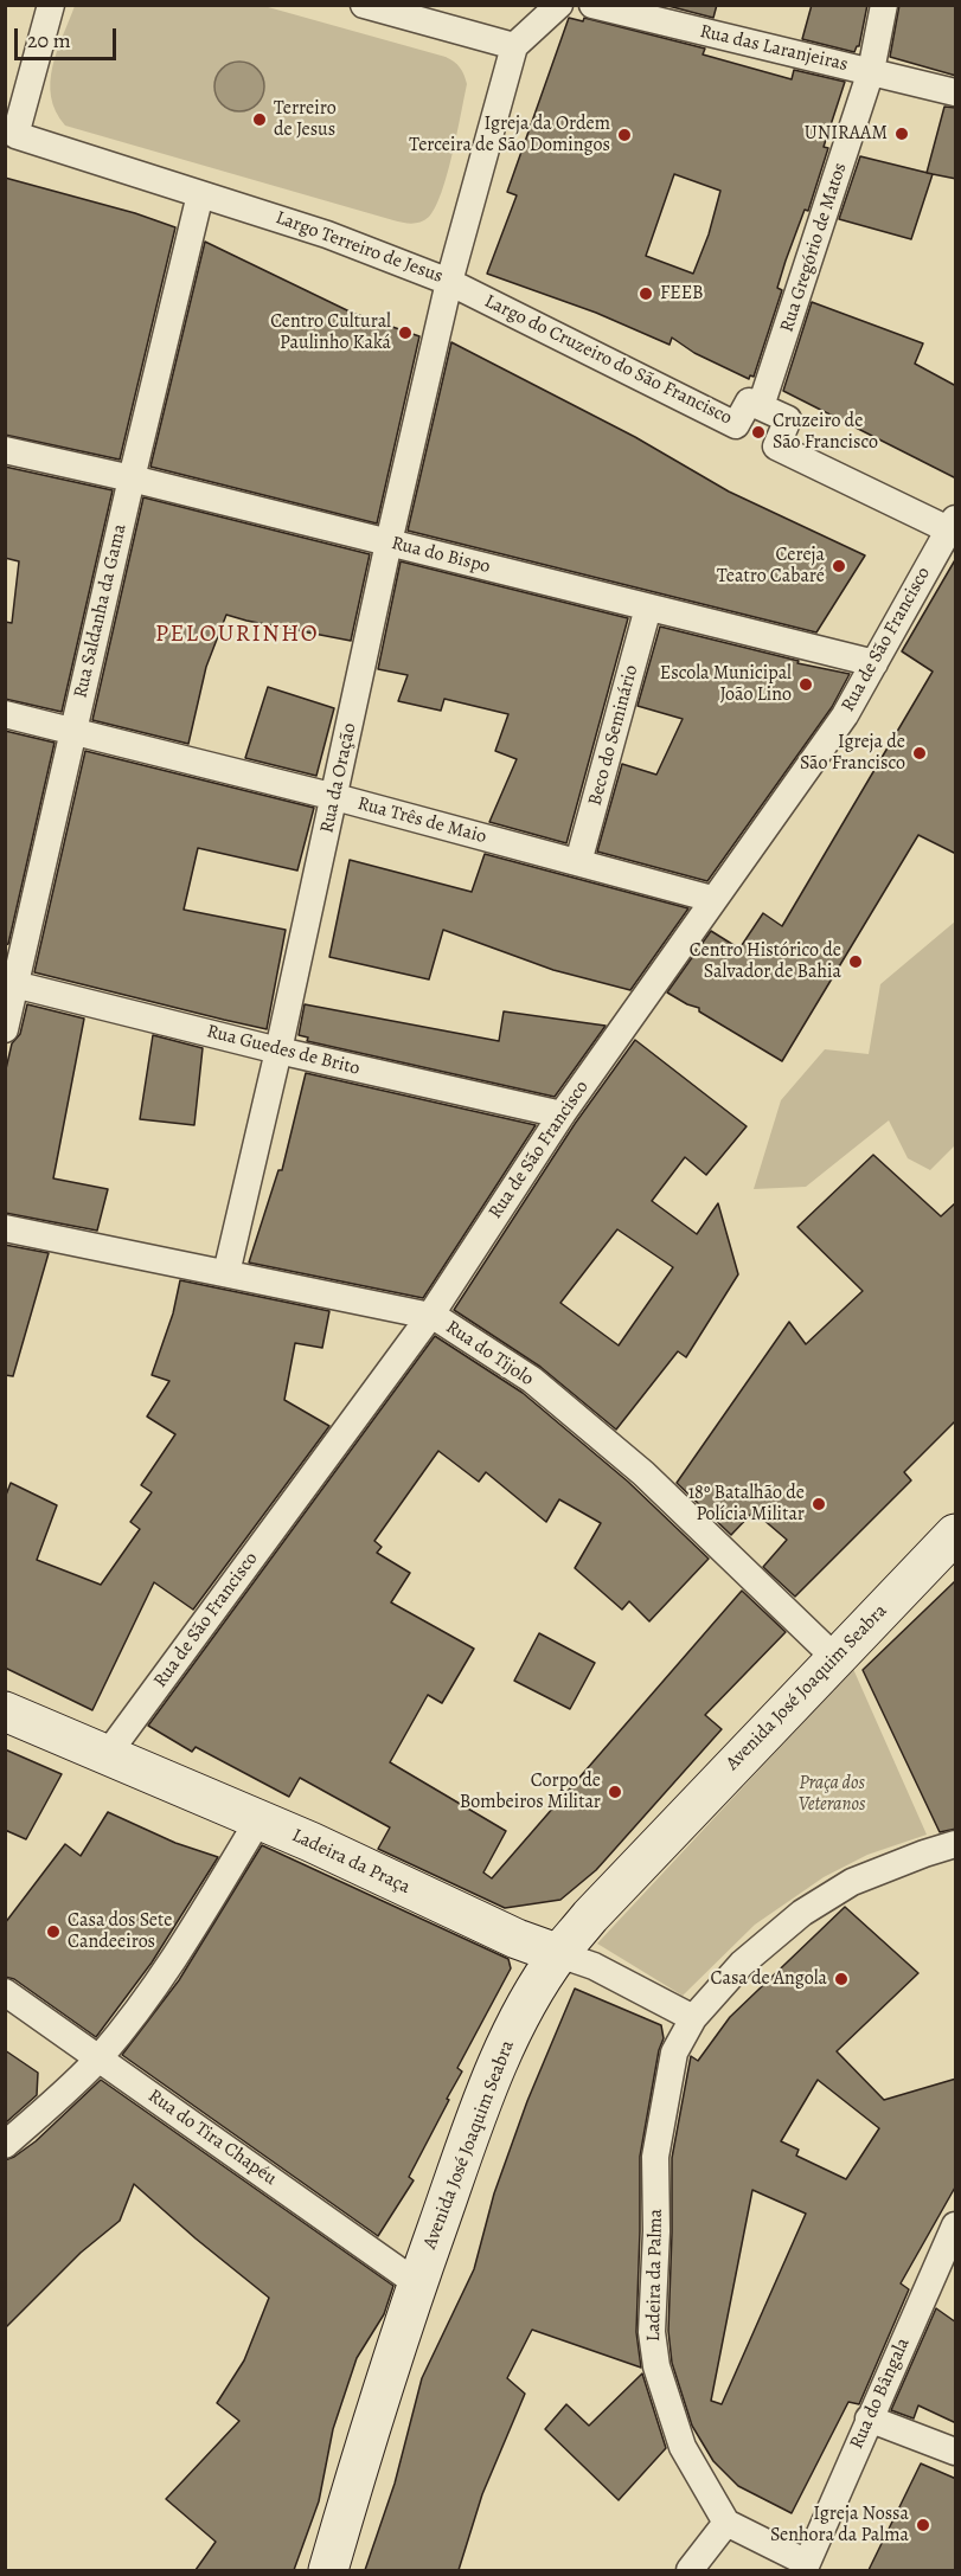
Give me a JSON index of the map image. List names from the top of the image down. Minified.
{"streets":{"main road":["Avenida José Joaquim Seabra","Ladeira da Praça"],"street":["Rua das Laranjeiras","Largo Terreiro de Jesus","Rua Gregório de Matos","Largo do Cruzeiro do São Francisco","Rua do Bispo","Rua Saldanha da Gama","Rua de São Francisco","Beco do Seminário","Rua da Oração","Rua Três de Maio","Rua Guedes de Brito","Rua do Tijolo","Rua do Tira Chapéu","Ladeira da Palma","Rua do Bângala"]},"crossings":[["Rua das Laranjeiras","Rua Gregório de Matos"],["Largo Terreiro de Jesus","Largo do Cruzeiro do São Francisco"],["Largo Terreiro de Jesus","Rua Saldanha da Gama"],["Largo Terreiro de Jesus","Rua da Oração"],["Rua Gregório de Matos","Largo do Cruzeiro do São Francisco"],["Largo do Cruzeiro do São Francisco","Rua de São Francisco"],["Largo do Cruzeiro do São Francisco","Rua da Oração"],["Rua do Bispo","Rua Saldanha da Gama"],["Rua do Bispo","Rua de São Francisco"],["Rua do Bispo","Beco do Seminário"],["Rua do Bispo","Rua da Oração"],["Rua Saldanha da Gama","Rua Três de Maio"],["Rua Saldanha da Gama","Rua Guedes de Brito"],["Rua de São Francisco","Rua Três de Maio"],["Rua de São Francisco","Rua Guedes de Brito"],["Rua de São Francisco","Rua do Tijolo"],["Rua de São Francisco","Ladeira da Praça"],["Beco do Seminário","Rua Três de Maio"],["Rua da Oração","Rua Três de Maio"],["Rua da Oração","Rua Guedes de Brito"],["Rua da Oração","Rua do Tijolo"],["Rua do Tijolo","Avenida José Joaquim Seabra"],["Avenida José Joaquim Seabra","Ladeira da Praça"],["Avenida José Joaquim Seabra","Rua do Tira Chapéu"],["Ladeira da Praça","Ladeira da Palma"]],"districts":["PELOURINHO"],"parks":["Praça dos Veteranos"],"places":["Terreiro de Jesus","UNIRAAM","Igreja da Ordem Terceira de São Domingos","FEEB","Centro Cultural Paulinho Kaká","Cruzeiro de São Francisco","Cereja Teatro Cabaré","Escola Municipal João Lino","Igreja de São Francisco","Centro Histórico de Salvador de Bahia","18º Batalhão de Polícia Militar","Corpo de Bombeiros Militar","Casa dos Sete Candeeiros","Casa de Angola","Igreja Nossa Senhora da Palma"],"scale_bar":"20 m"}
